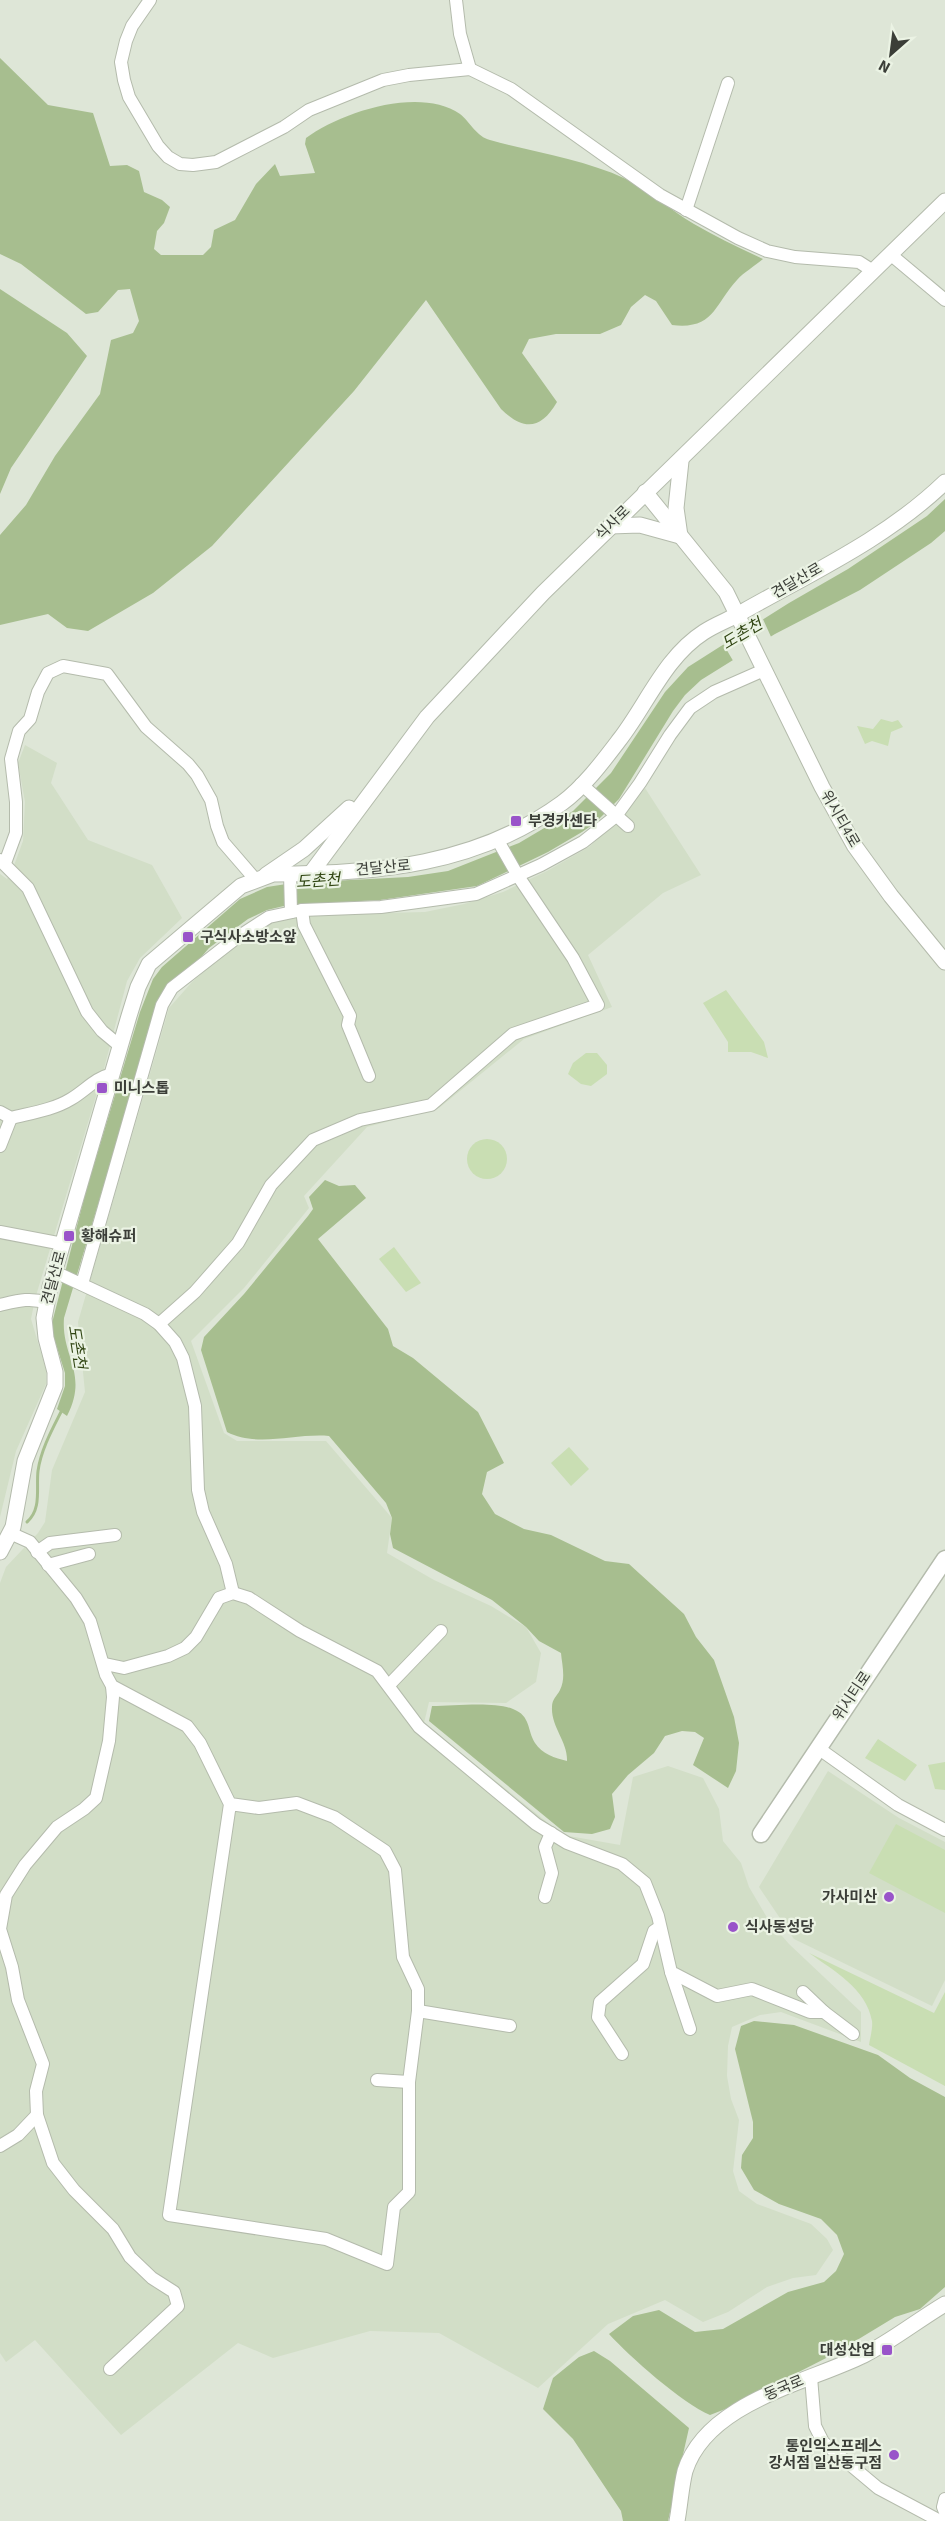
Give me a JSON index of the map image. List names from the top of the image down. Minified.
{"streets":{"main road":["위시티로"],"street":["식사로","견달산로","위시티4로","동국로"]},"crossings":[["식사로","견달산로"],["견달산로","위시티4로"]],"water":["도촌천"],"places":{"transit":["부경카센타","구식사소방소앞","미니스톱","황해슈퍼","대성산업"],"other":["가사미산","식사동성당","통인익스프레스 강서점 일산동구점"]},"north":"bottom left"}
